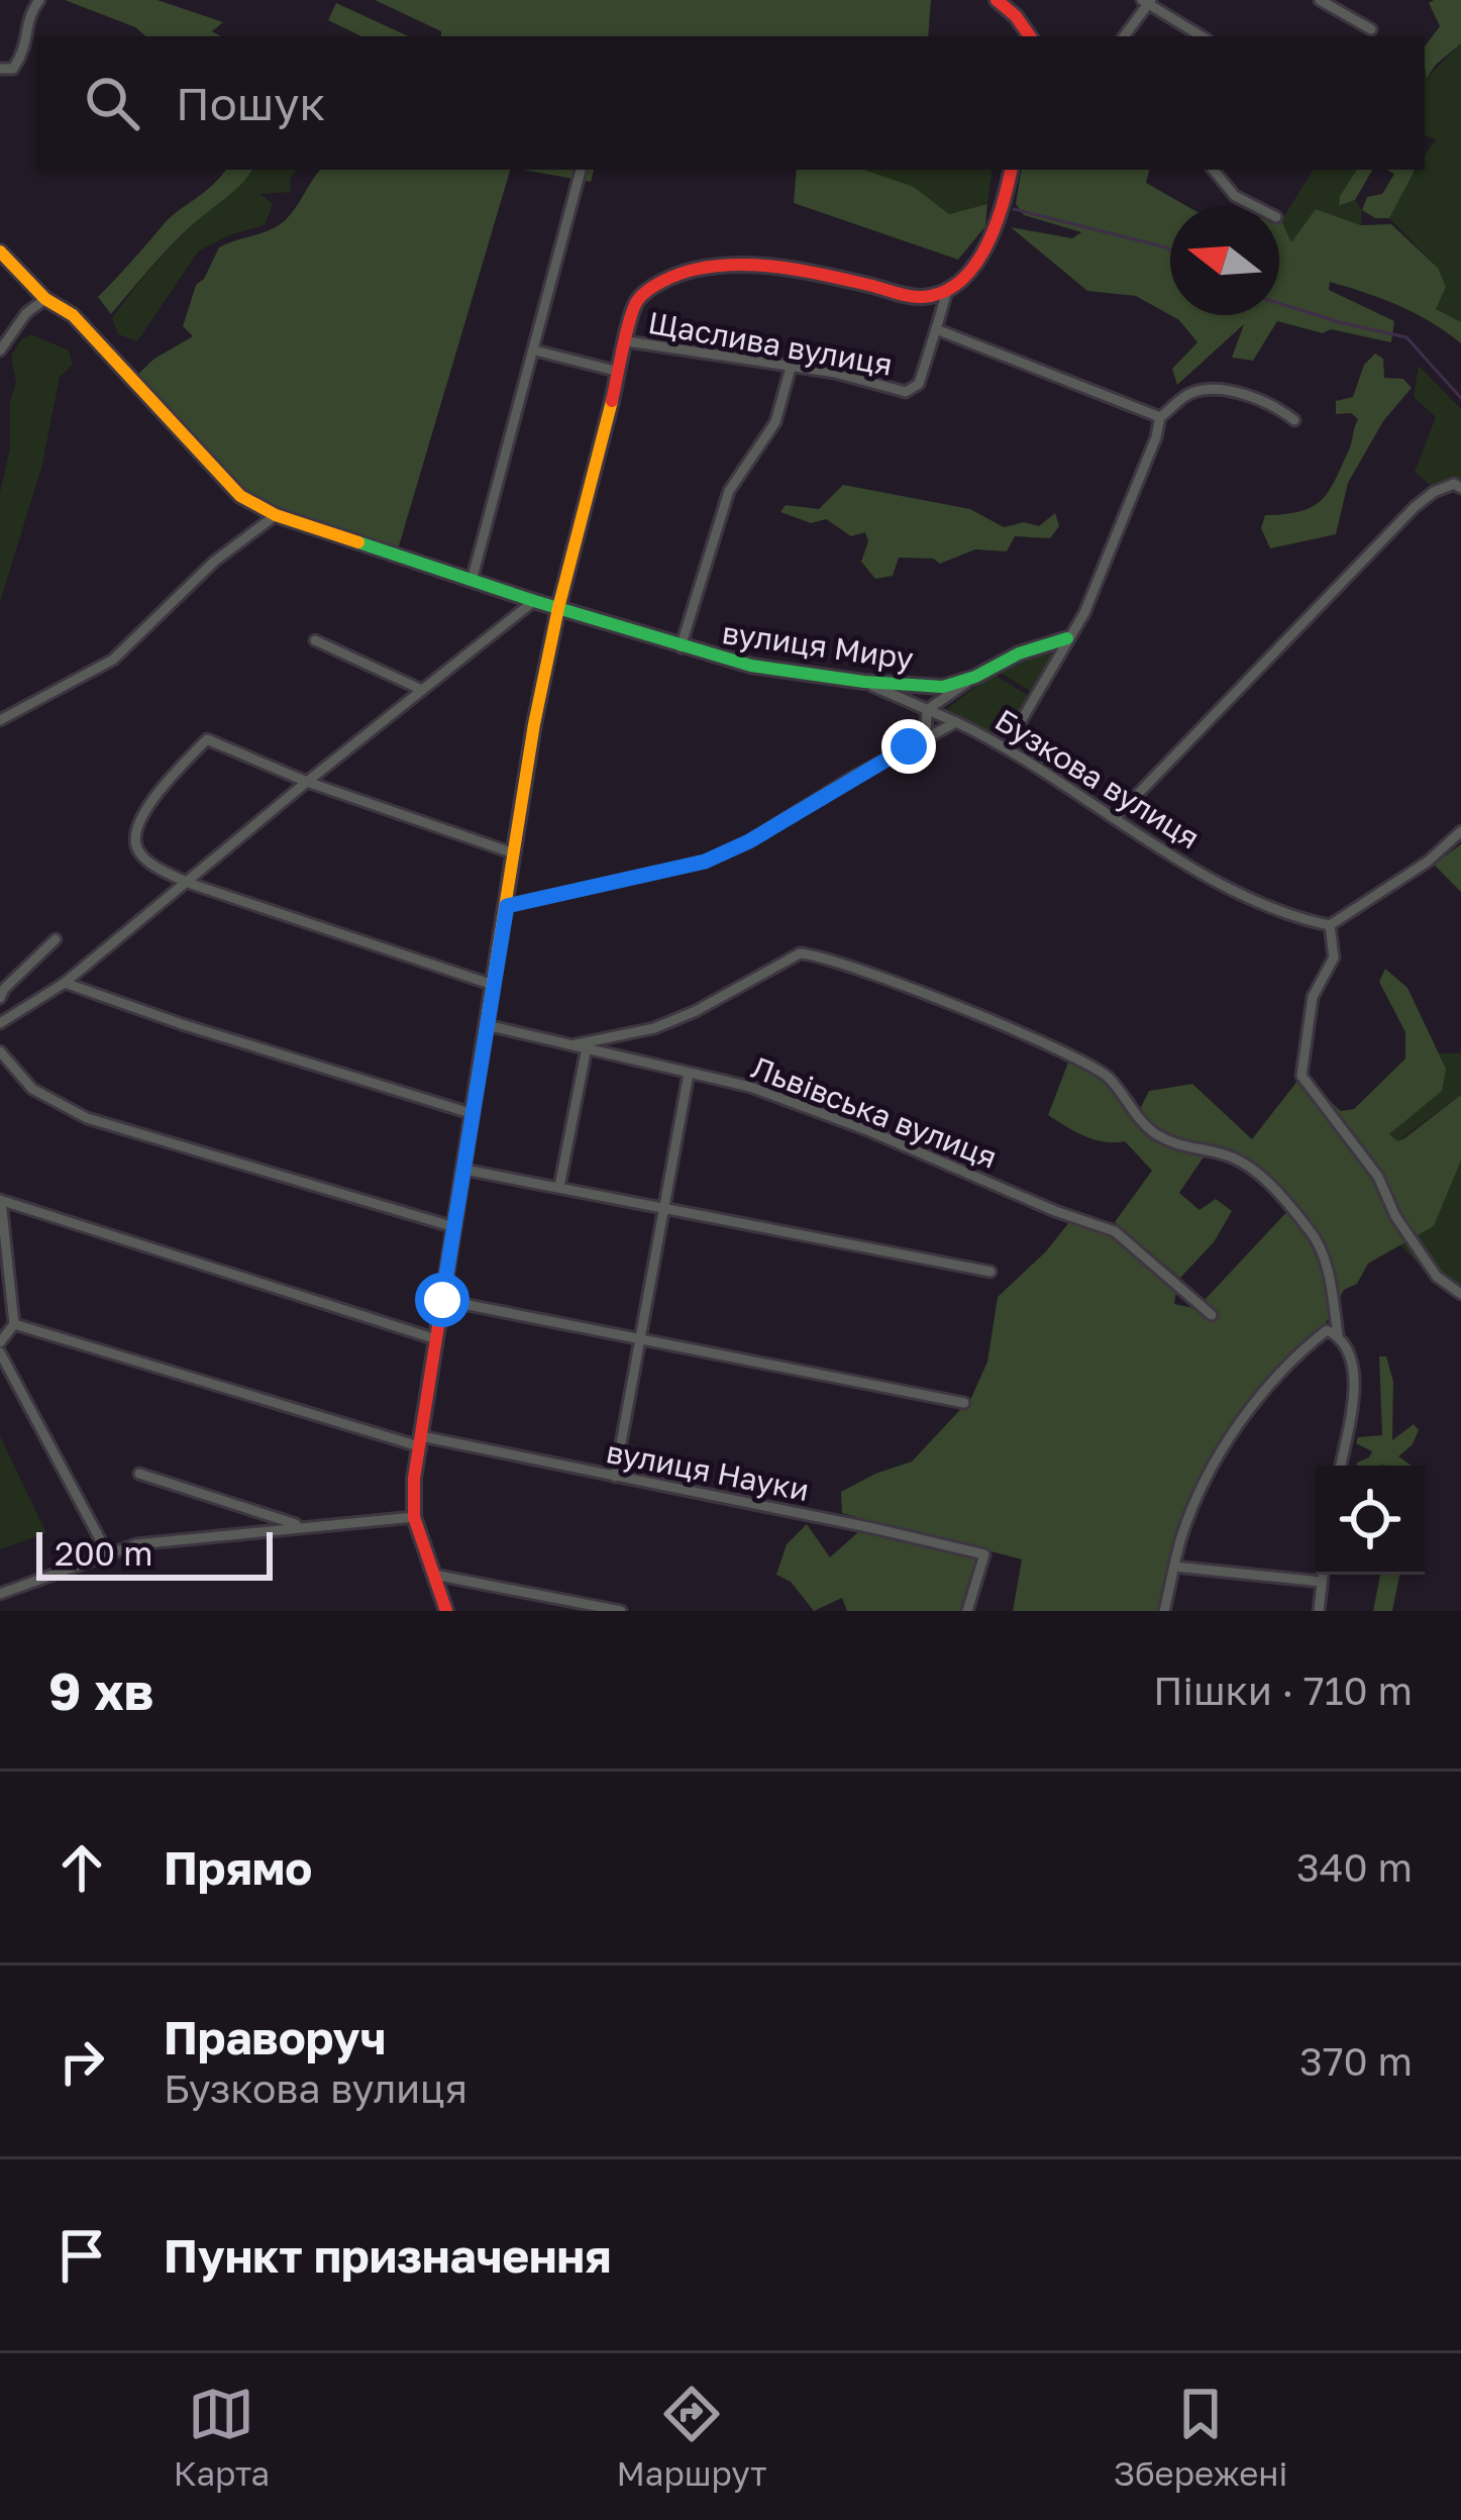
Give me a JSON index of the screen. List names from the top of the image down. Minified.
{"streets":{"street":["Щаслива вулиця","вулиця Миру","Бузкова вулиця","Львівська вулиця","вулиця Науки"]},"crossings":[["Щаслива вулиця","вулиця Миру"],["Щаслива вулиця","Бузкова вулиця"],["Щаслива вулиця","Львівська вулиця"],["Щаслива вулиця","вулиця Науки"]],"scale_bar":"200 m","north":"left","page":{"search":"Пошук","scale":"200 m","heading":["9 хв","Пішки · 710 m"],"list":[["Прямо","340 m"],["Праворуч","Бузкова вулиця","370 m"],"Пункт призначення"],"nav":["Карта","Маршрут","Збережені"]}}
